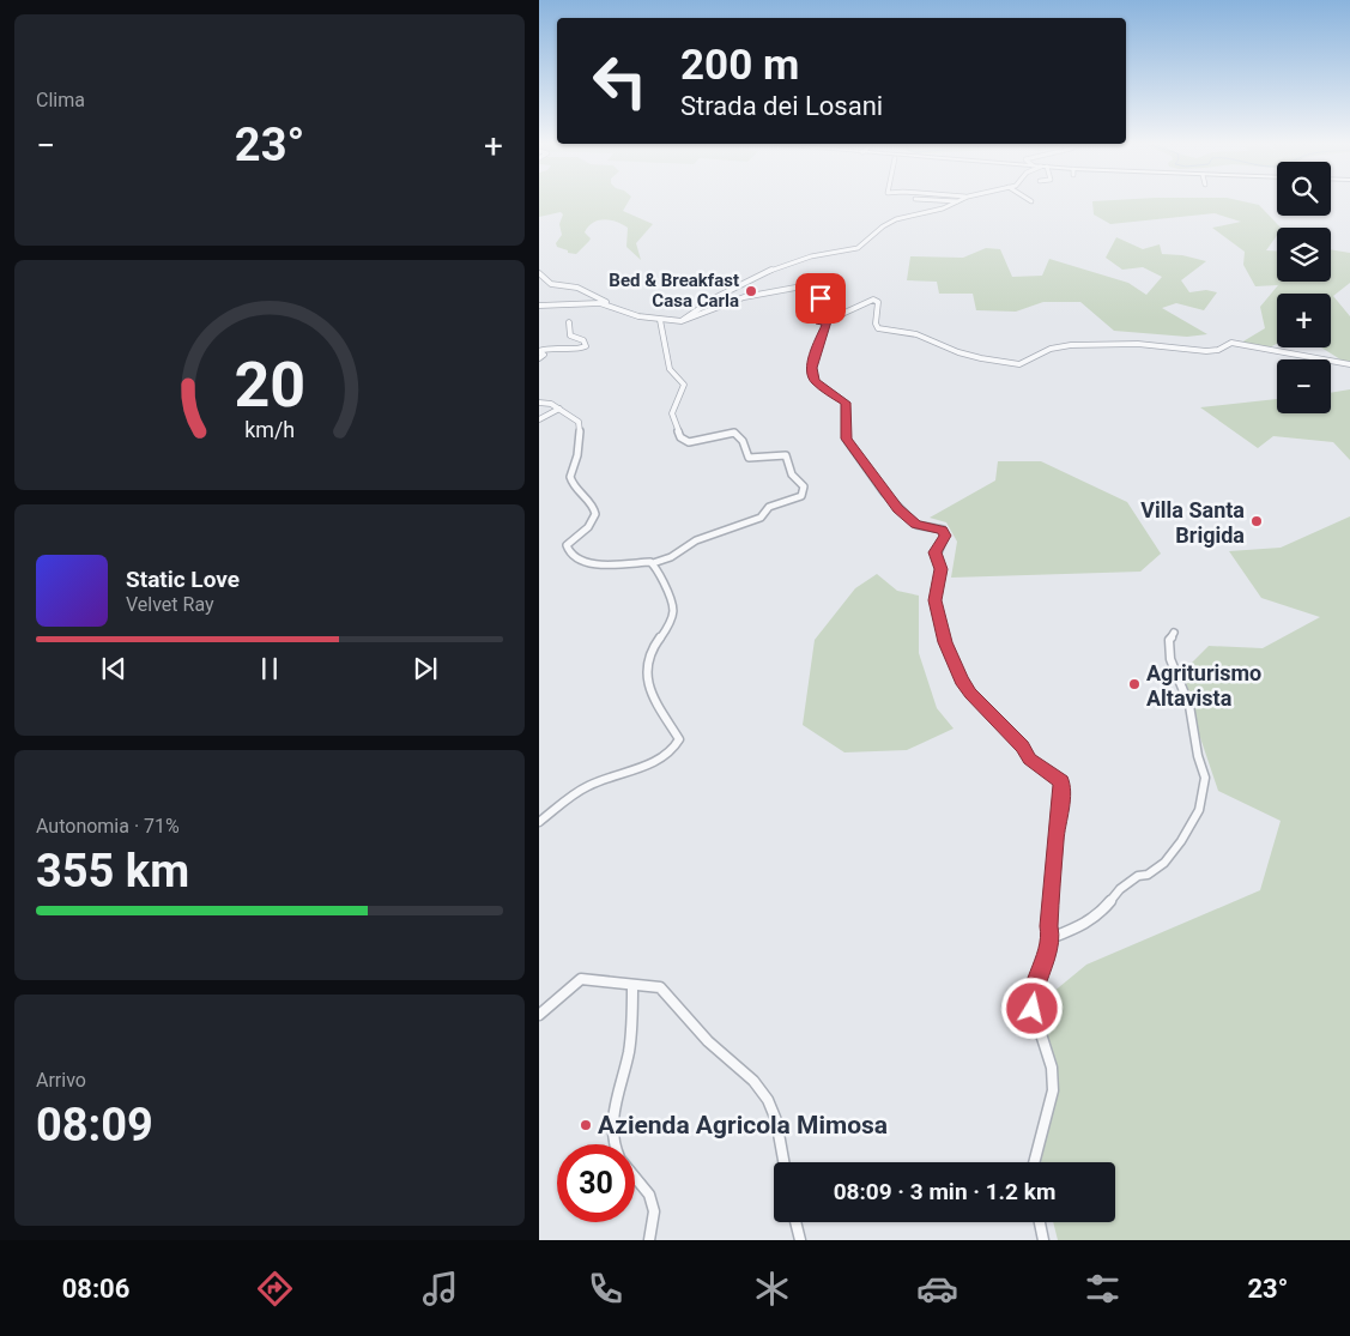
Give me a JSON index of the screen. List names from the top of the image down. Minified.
{"places":["Bed & Breakfast Casa Carla","Villa Santa Brigida","Agriturismo Altavista","Azienda Agricola Mimosa"],"page":{"tile":["Clima",["Autonomia · 71%","355 km"],["Arrivo","08:09"]],"turn":["200 m","Strada dei Losani"],"heat":["−","23°","+"],"map_buttons":["+","−"],"song":["Static Love","Velvet Ray"],"limit":"30","trip":"08:09 · 3 min · 1.2 km","tabs":["08:06","23°"],"gauge":["20","km/h"]}}
